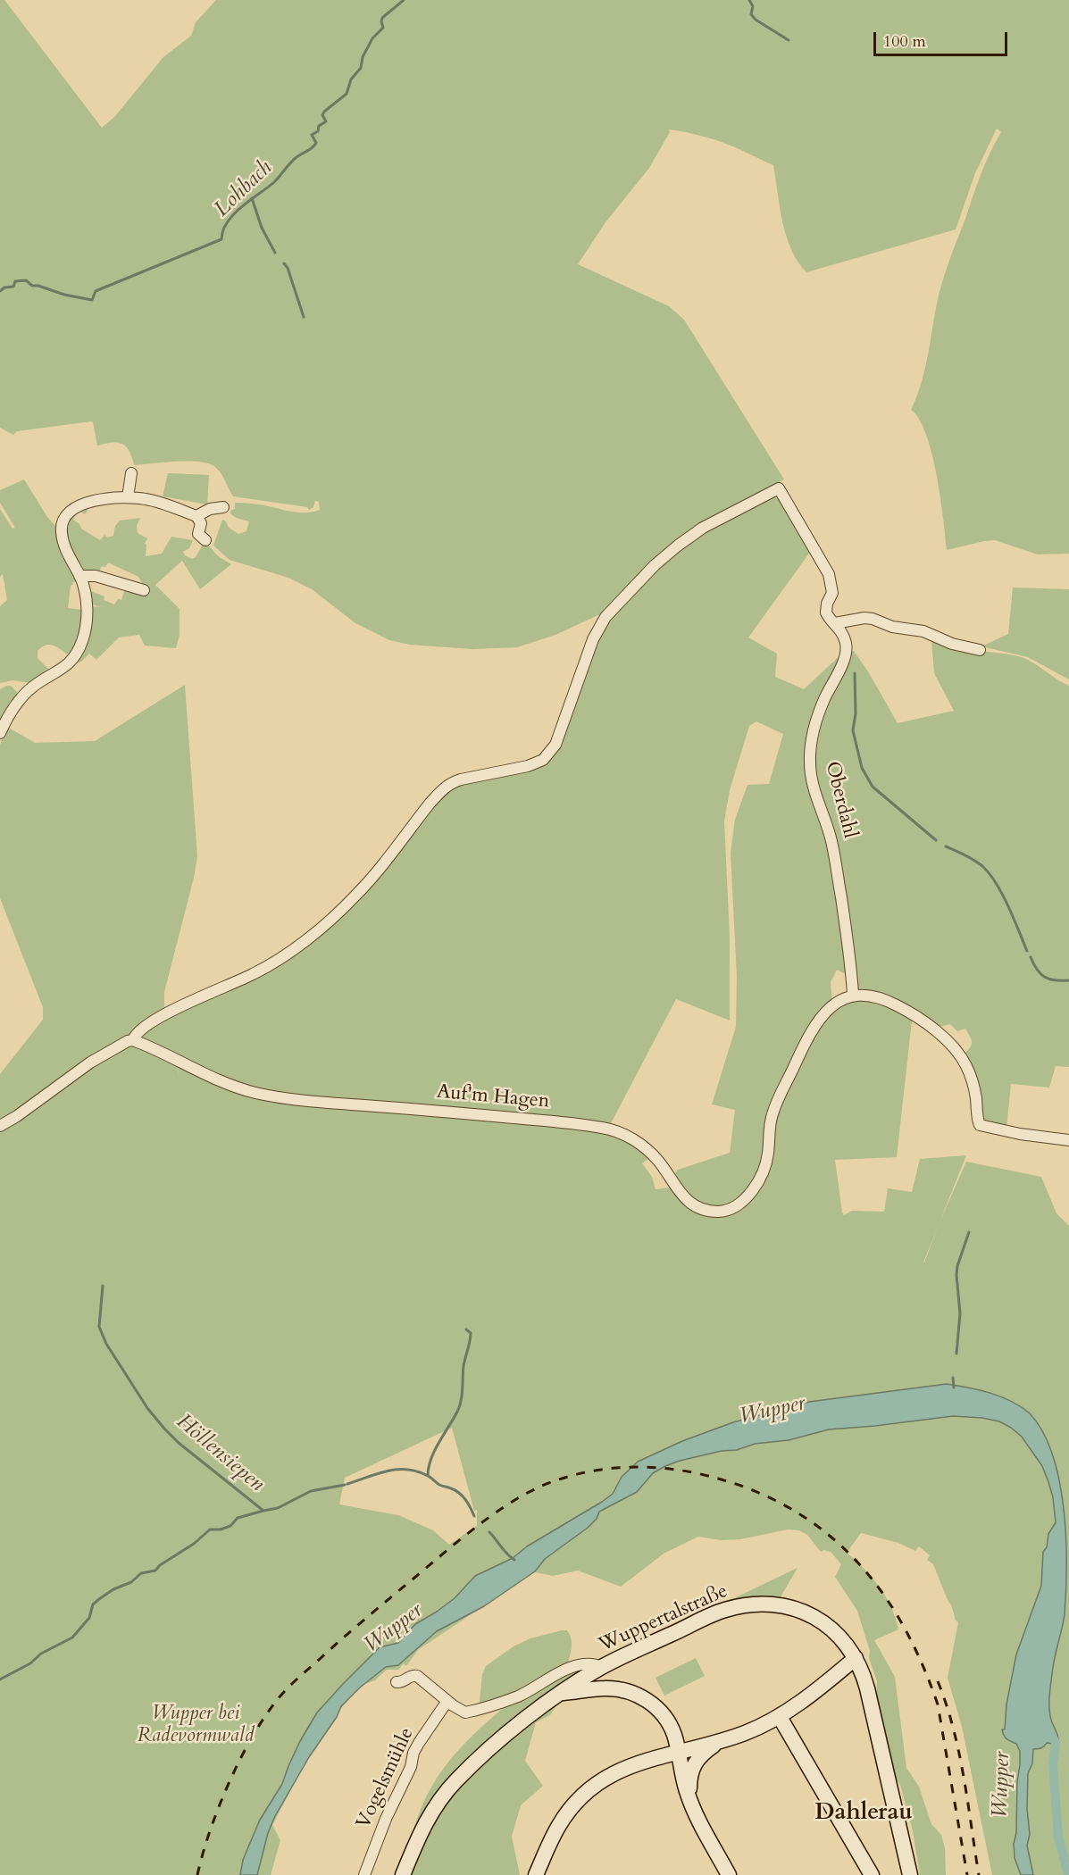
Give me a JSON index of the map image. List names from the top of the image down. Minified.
{"streets":{"main road":["Wuppertalstraße"],"street":["Oberdahl","Auf'm Hagen","Vogelsmühle"]},"crossings":[["Oberdahl","Auf'm Hagen"]],"districts":["Dahlerau"],"water":["Lohbach","Wupper","Höllensiepen"],"parks":["Wupper bei Radevormwald"],"scale_bar":"100 m"}
